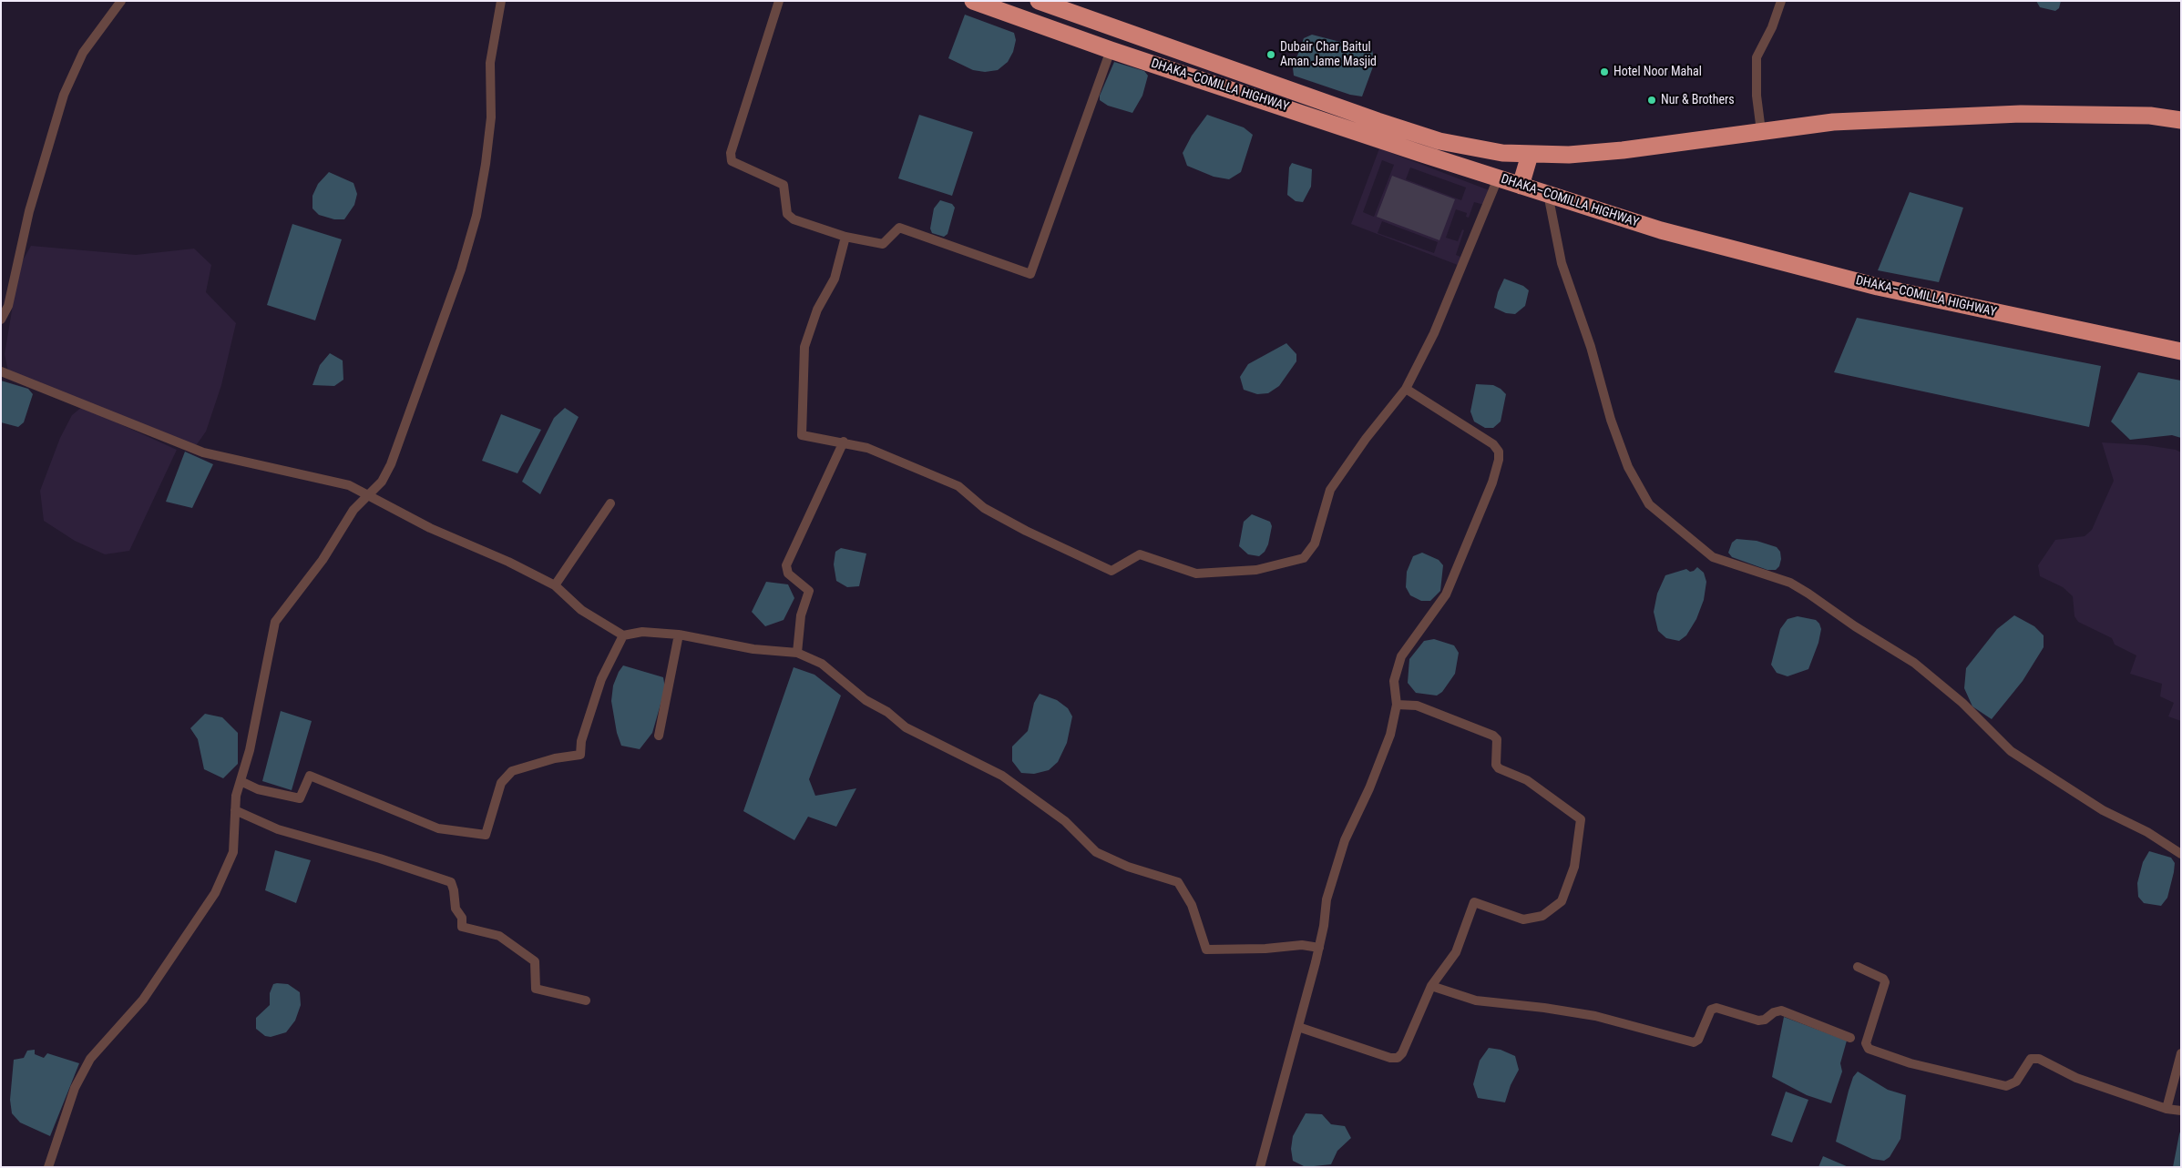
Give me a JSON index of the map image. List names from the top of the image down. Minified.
{"streets":{"highway":["DHAKA–COMILLA HIGHWAY"]},"places":["Dubair Char Baitul Aman Jame Masjid","Hotel Noor Mahal","Nur & Brothers"]}
